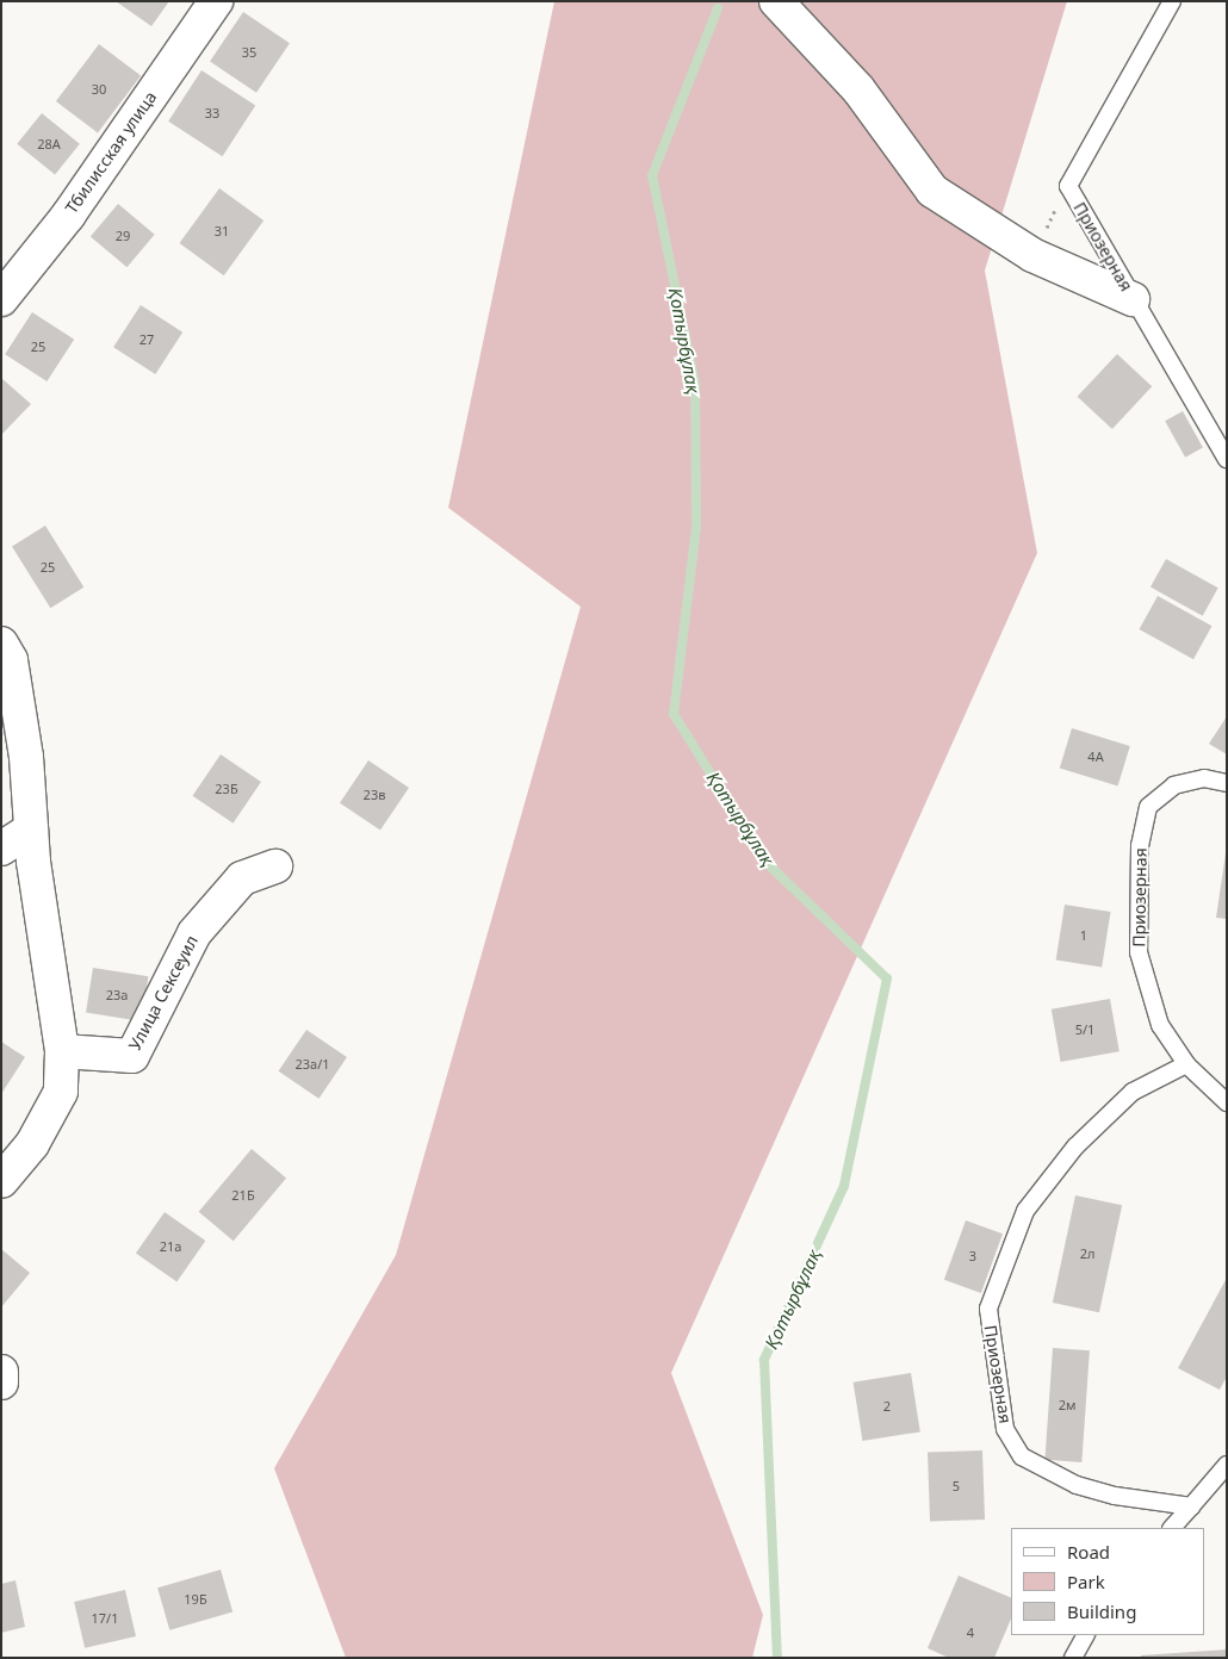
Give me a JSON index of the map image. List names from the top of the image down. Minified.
{"streets":{"street":["Тбилисская улица","Улица Сексеуил"],"lane":["Приозерная"]},"water":["Қотырбұлақ"],"house_numbers":["35","30","33","28А","31","29","27","25","25","4А","23Б","23в","1","23а","5/1","23а/1","21Б","21а","2л","3","2м","2","5","19Б","17/1","4"],"legend":["Road","Park","Building"]}
